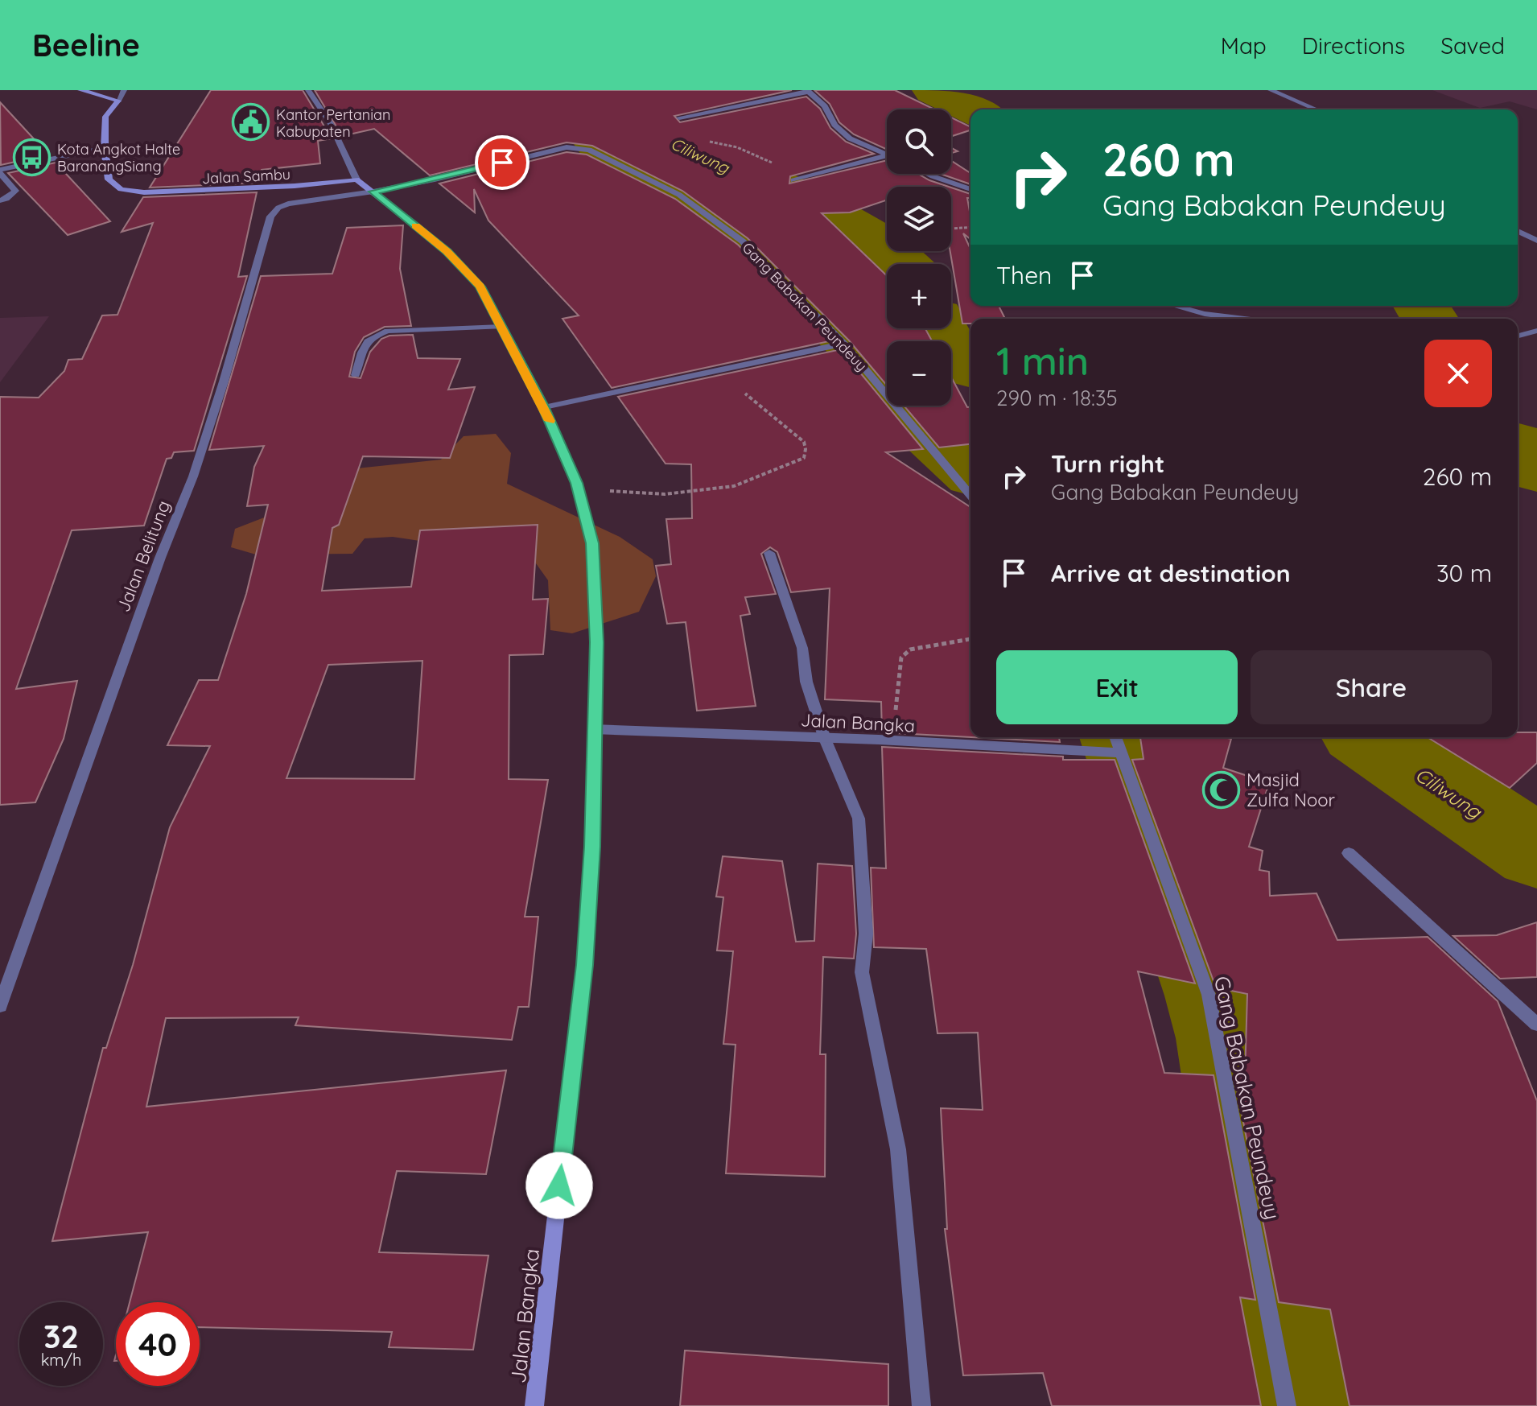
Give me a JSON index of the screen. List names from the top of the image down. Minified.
{"streets":{"street":["Jalan Sambu","Gang Babakan Peundeuy","Jalan Belitung","Jalan Bangka"]},"crossings":[["Jalan Sambu","Jalan Bangka"],["Gang Babakan Peundeuy","Jalan Belitung"],["Gang Babakan Peundeuy","Jalan Bangka"],["Jalan Belitung","Jalan Bangka"]],"water":["Ciliwung"],"places":{"public building":["Kantor Pertanian Kabupaten"],"bus stop":["Kota Angkot Halte BaranangSiang"],"mosque":["Masjid Zulfa Noor"]},"page":{"header":"Beeline","nav":["Map","Directions","Saved"],"map_buttons":["+","−"],"turn":["260 m","Gang Babakan Peundeuy"],"then":"Then","heading":["1 min","290 m · 18:35"],"list":[{"name":"Turn right","note":"Gang Babakan Peundeuy","value":"260 m"},{"name":"Arrive at destination","value":"30 m"}],"buttons":["Exit","Share"],"speed":"32 km/h","limit":"40"}}
